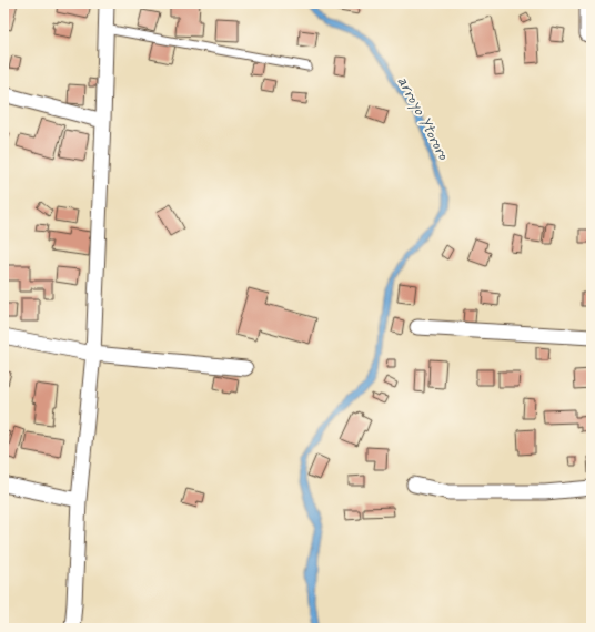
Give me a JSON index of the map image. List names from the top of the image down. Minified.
{"water":["arroyo Ytororo"]}
